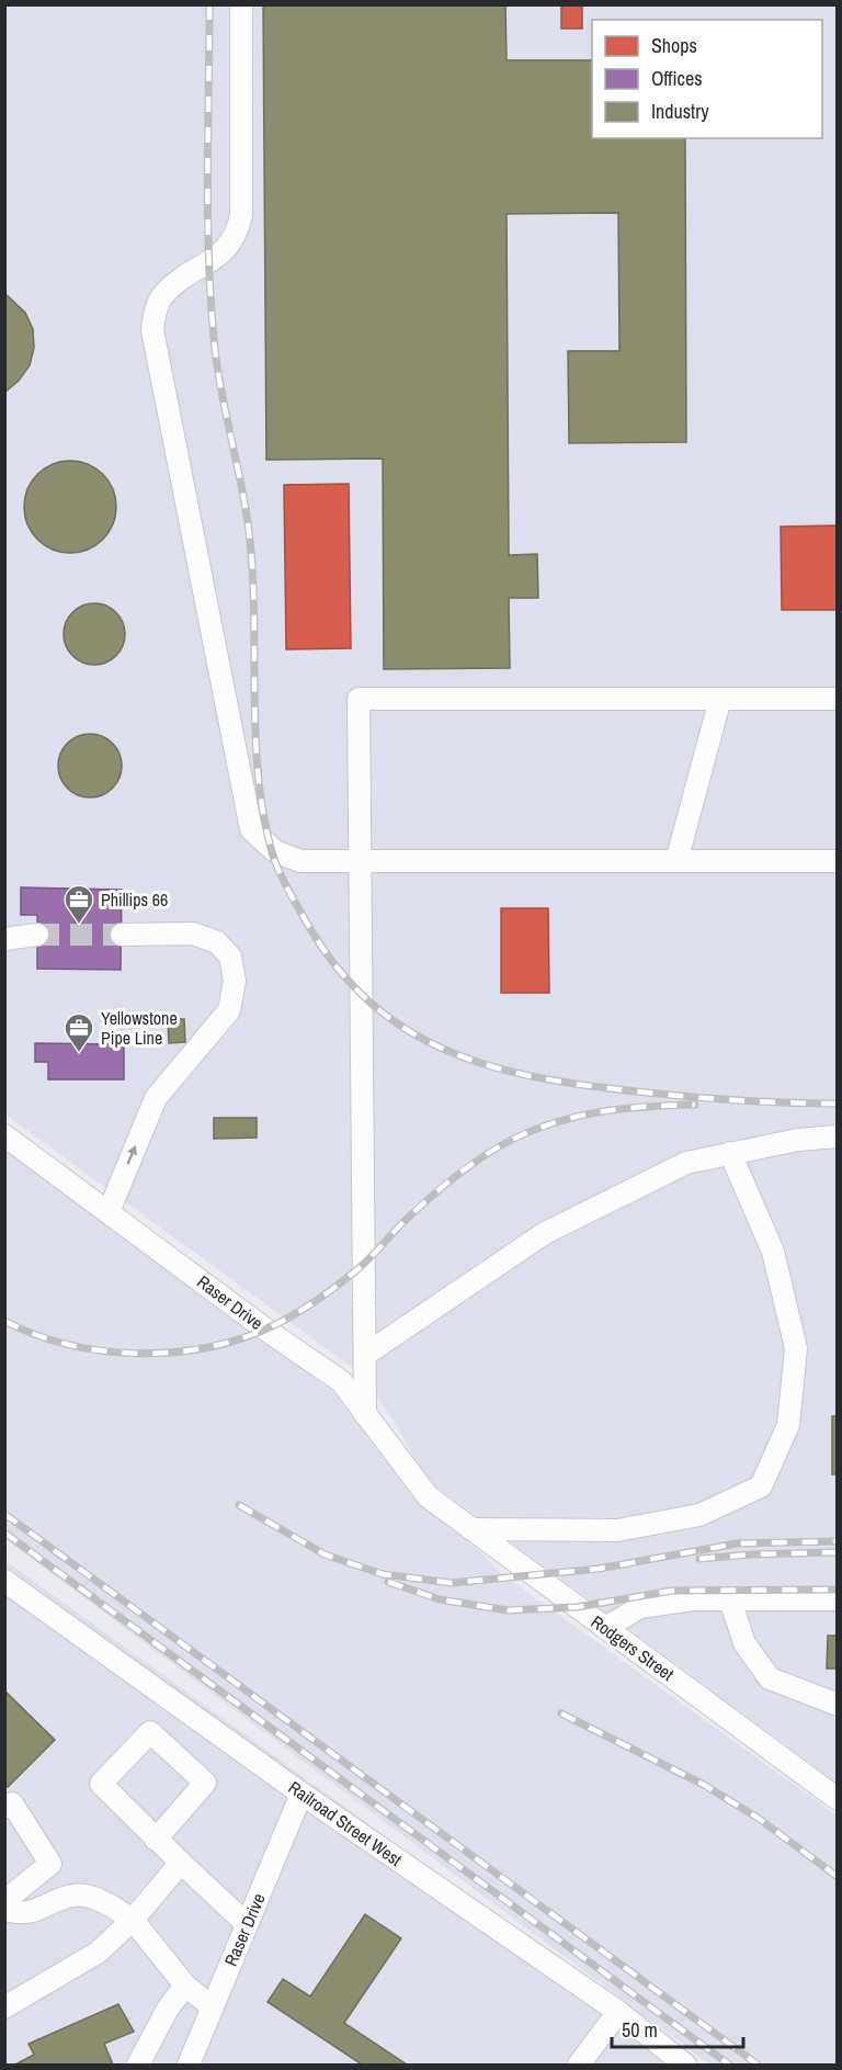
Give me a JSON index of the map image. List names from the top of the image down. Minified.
{"streets":{"street":["Raser Drive","Rodgers Street","Railroad Street West"]},"crossings":[["Raser Drive","Rodgers Street"],["Raser Drive","Railroad Street West"]],"places":{"office":["Phillips 66","Yellowstone Pipe Line"]},"legend":["Shops","Offices","Industry"],"scale_bar":"50 m"}
